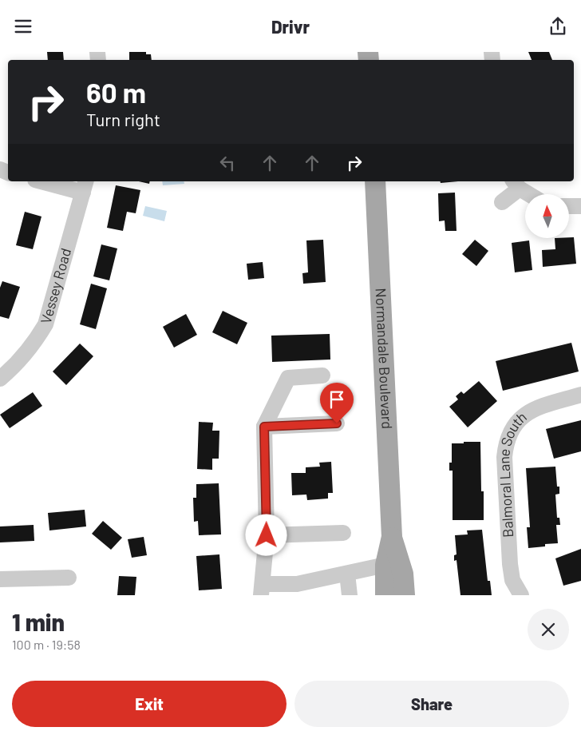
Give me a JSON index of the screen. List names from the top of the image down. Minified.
{"streets":{"main road":["Normandale Boulevard"],"street":["Vessey Road","Balmoral Lane South"]},"north":"top","page":{"header":"Drivr","turn":["60 m","Turn right"],"heading":["1 min","100 m · 19:58"],"buttons":["Exit","Share"]}}
